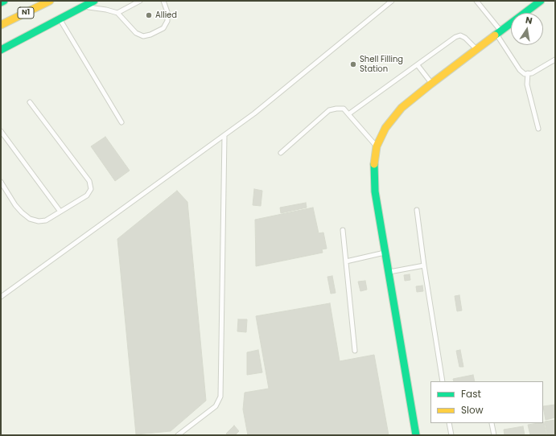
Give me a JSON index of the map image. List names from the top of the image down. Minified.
{"streets":{"main road":["N1"]},"places":["Allied","Shell Filling Station"],"legend":["Fast","Slow"],"north":"top"}
